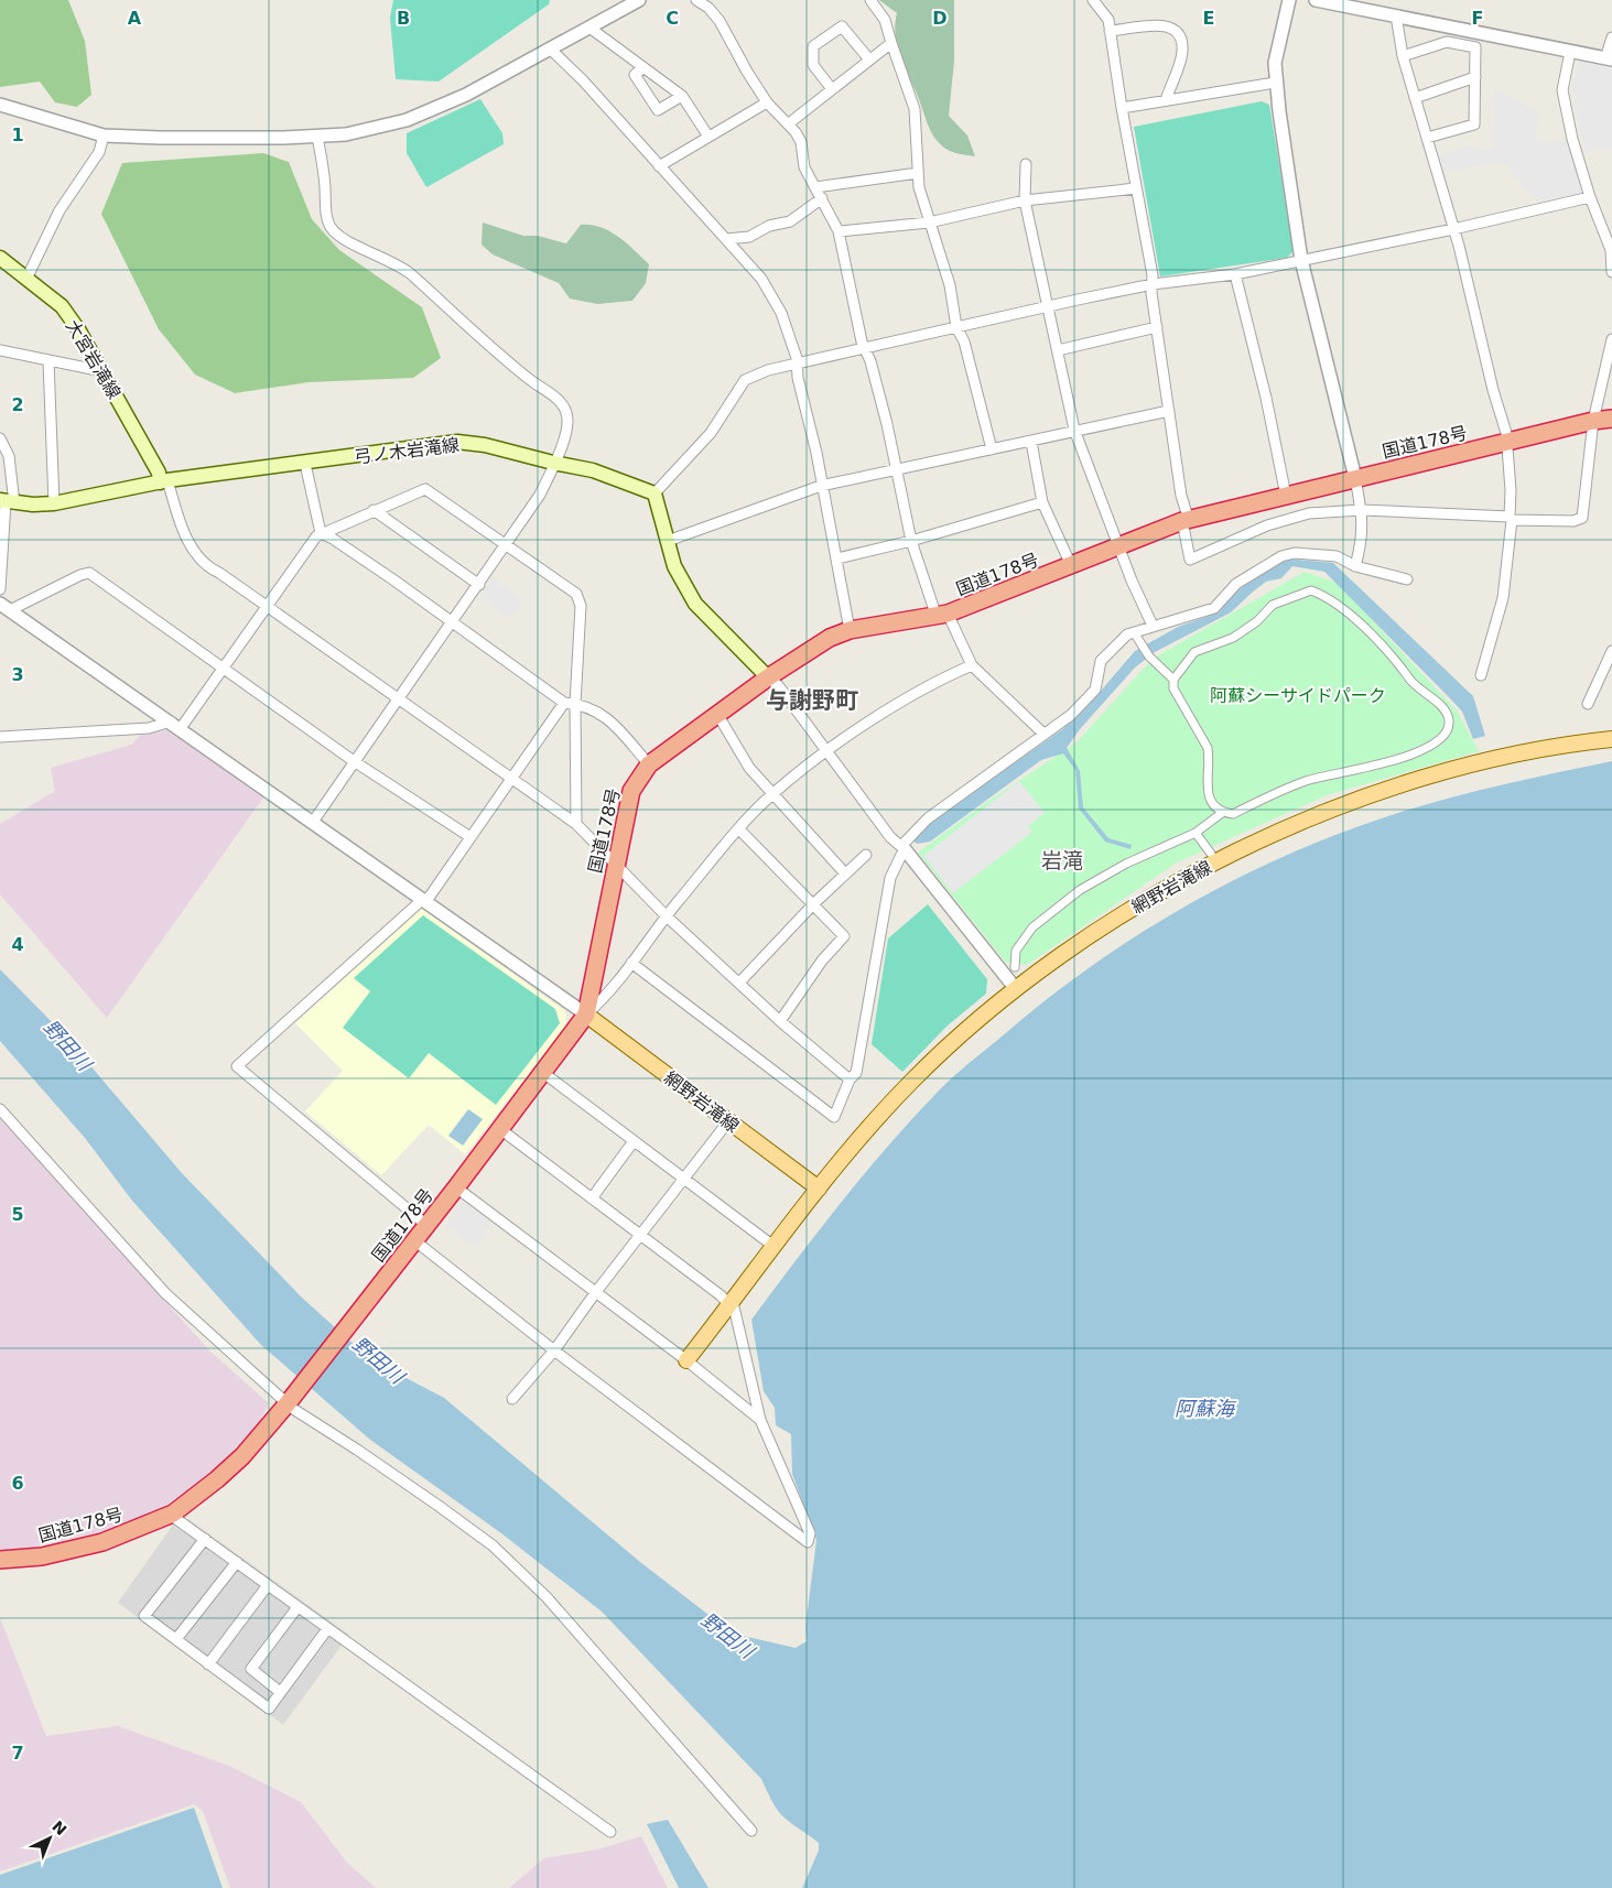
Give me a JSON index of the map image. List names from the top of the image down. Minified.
{"streets":{"highway":["国道178号"],"main road":["大宮岩滝線","弓ノ木岩滝線","網野岩滝線"]},"crossings":[["大宮岩滝線","弓ノ木岩滝線"],["国道178号","網野岩滝線"]],"districts":["与謝野町","岩滝"],"water":["野田川","阿蘇海"],"parks":["阿蘇シーサイドパーク"],"north":"top right","grid":{"columns":["A","B","C","D","E","F"],"rows":["1","2","3","4","5","6","7"]}}
